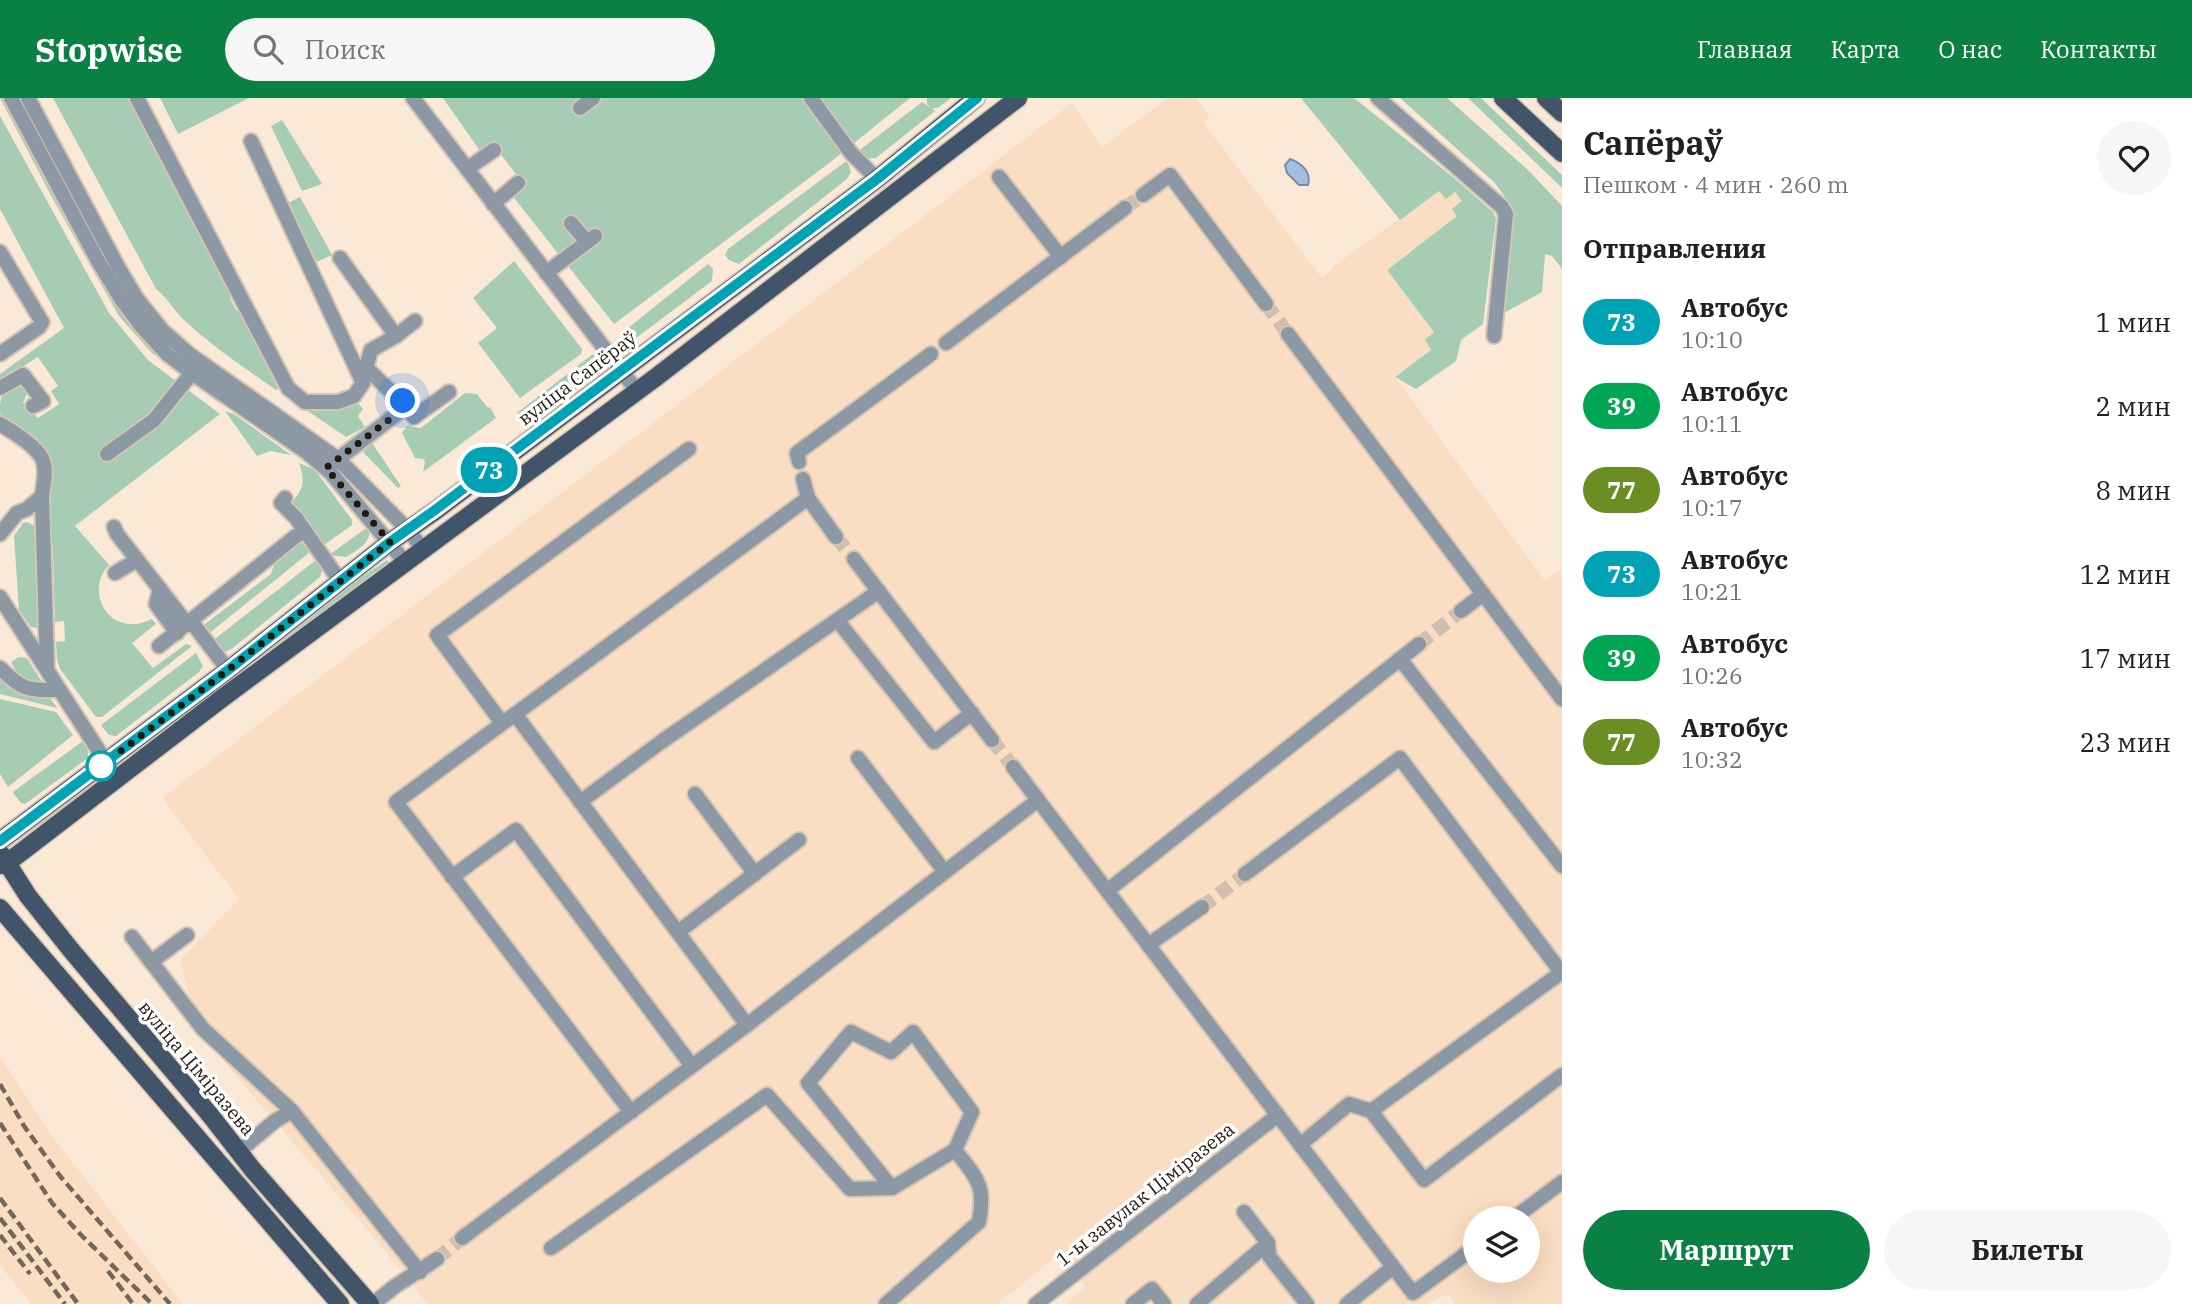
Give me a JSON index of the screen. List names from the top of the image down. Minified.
{"streets":{"main road":["вуліца Сапёраў","вуліца Ціміразева"],"street":["1-ы завулак Ціміразева"]},"lines":["bus line 73"],"page":{"header":"Stopwise","search":"Поиск","nav":["Главная","Карта","О нас","Контакты"],"on_map":"73","heading":[["Сапёраў","Пешком · 4 мин · 260 m"],"Отправления"],"list":[{"mark":"73","name":"Автобус","note":"10:10","value":"1 мин"},{"mark":"39","name":"Автобус","note":"10:11","value":"2 мин"},{"mark":"77","name":"Автобус","note":"10:17","value":"8 мин"},{"mark":"73","name":"Автобус","note":"10:21","value":"12 мин"},{"mark":"39","name":"Автобус","note":"10:26","value":"17 мин"},{"mark":"77","name":"Автобус","note":"10:32","value":"23 мин"}],"buttons":["Маршрут","Билеты"]}}
